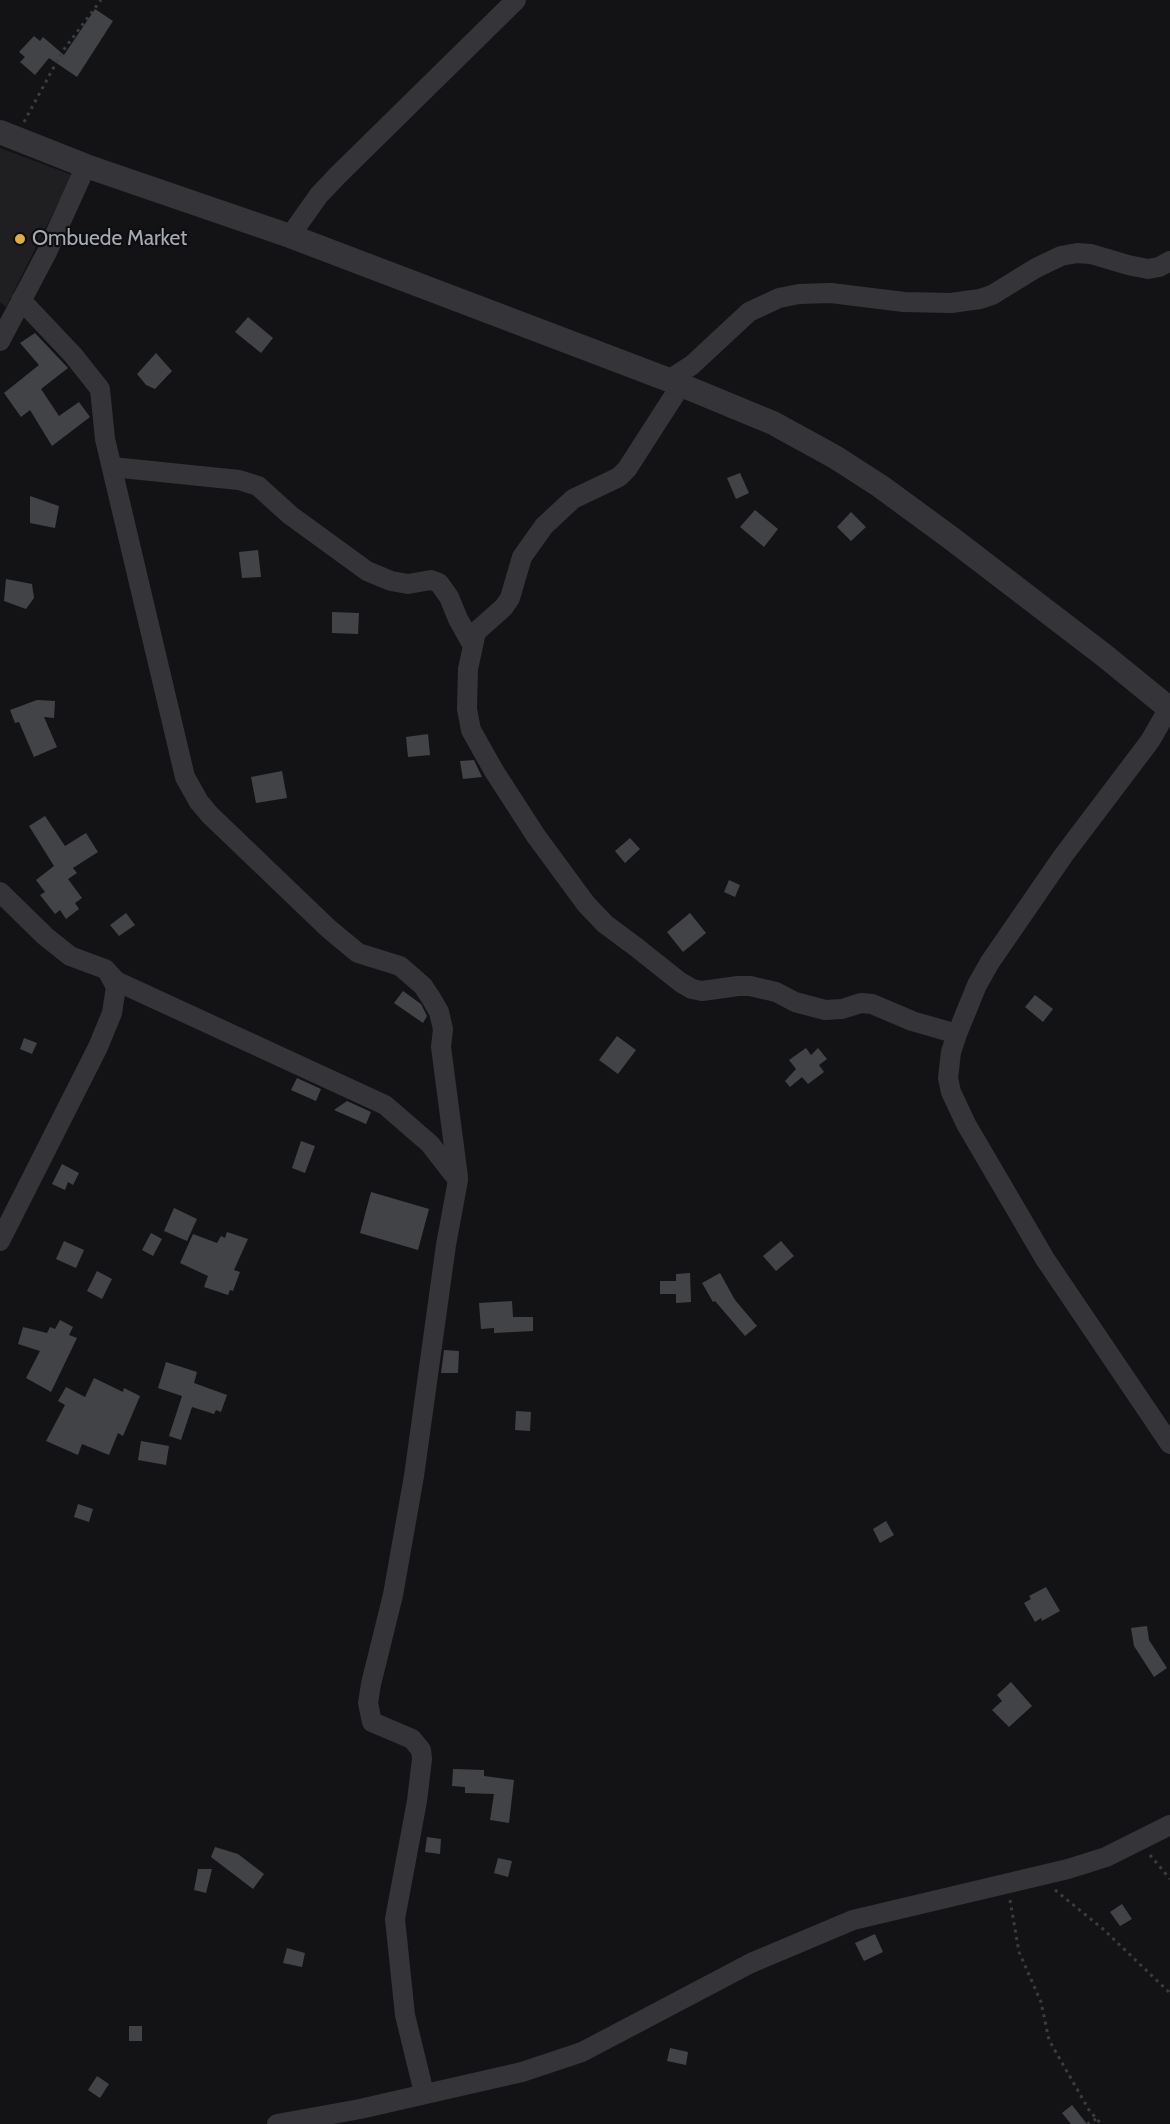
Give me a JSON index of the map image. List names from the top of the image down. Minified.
{"places":["Ombuede Market"]}
